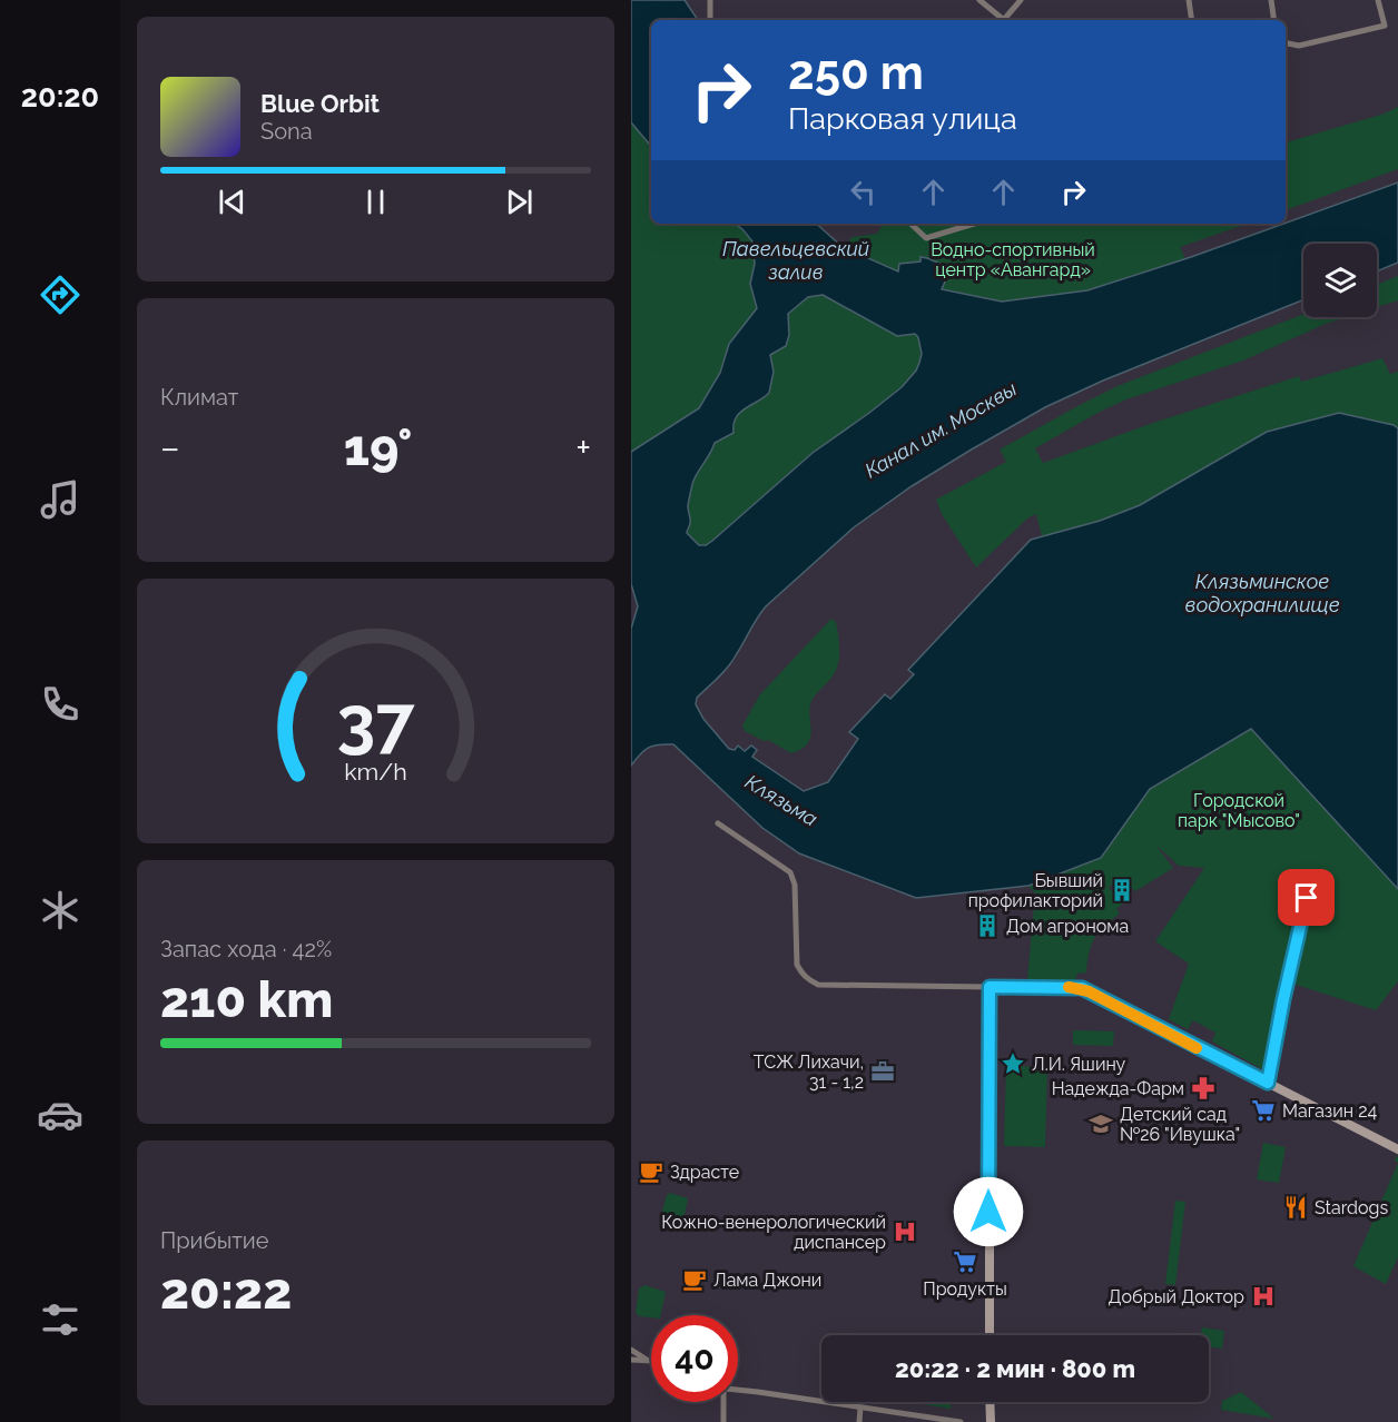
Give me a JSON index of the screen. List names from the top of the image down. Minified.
{"water":["Павельцевский залив","Канал им. Москвы","Клязьминское водохранилище","Клязьма"],"parks":["Водно-спортивный центр «Авангард»","Городской парк \"Мысово\""],"places":{"building":["Бывший профилакторий","Дом агронома"],"place":["Л.И. Яшину"],"office":["ТСЖ Лихачи, 31 - 1,2"],"pharmacy":["Надежда-Фарм"],"supermarket":["Магазин 24","Продукты"],"school or university":["Детский сад №26 \"Ивушка\""],"cafe":["Здрасте","Лама Джони"],"restaurant":["Stardogs"],"hospital":["Кожно-венерологический диспансер","Добрый Доктор"]},"page":{"tabs":"20:20","turn":["250 m","Парковая улица"],"song":["Blue Orbit","Sona"],"tile":["Климат",["Запас хода · 42%","210 km"],["Прибытие","20:22"]],"heat":["−","19°","+"],"limit":"40","trip":"20:22 · 2 мин · 800 m","gauge":["37","km/h"]}}
